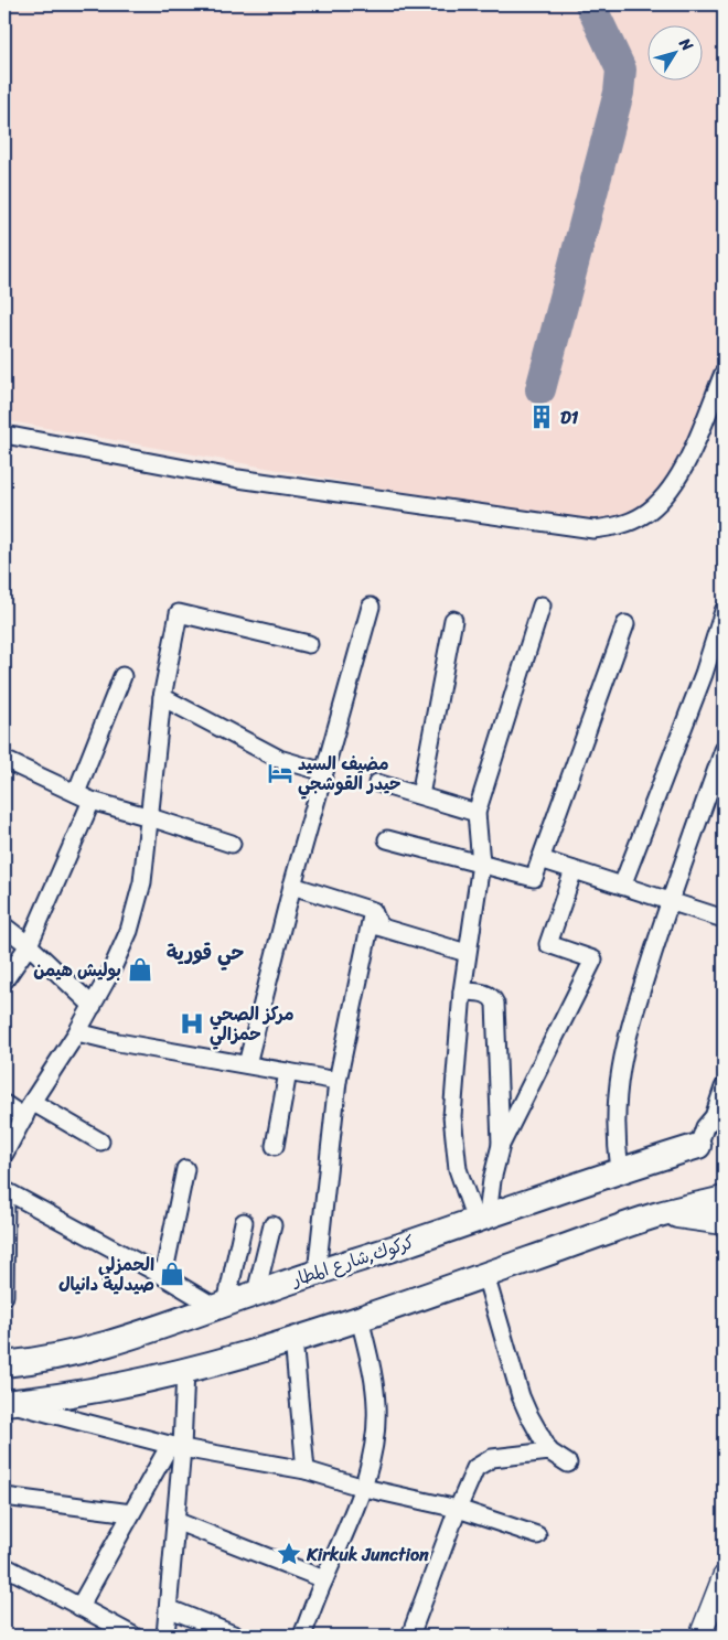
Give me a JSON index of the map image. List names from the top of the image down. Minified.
{"streets":{"highway":["كركوك,شارع المطار"]},"districts":["حي قورية"],"places":{"building":["D1"],"hotel":["مضيف السيد حيدر القوشجي"],"shop":["بوليش هيمن","الحمزلي صيدلية دانيال"],"hospital":["مركز الصحي حمزالي"],"place":["Kirkuk Junction"]},"north":"top right"}
